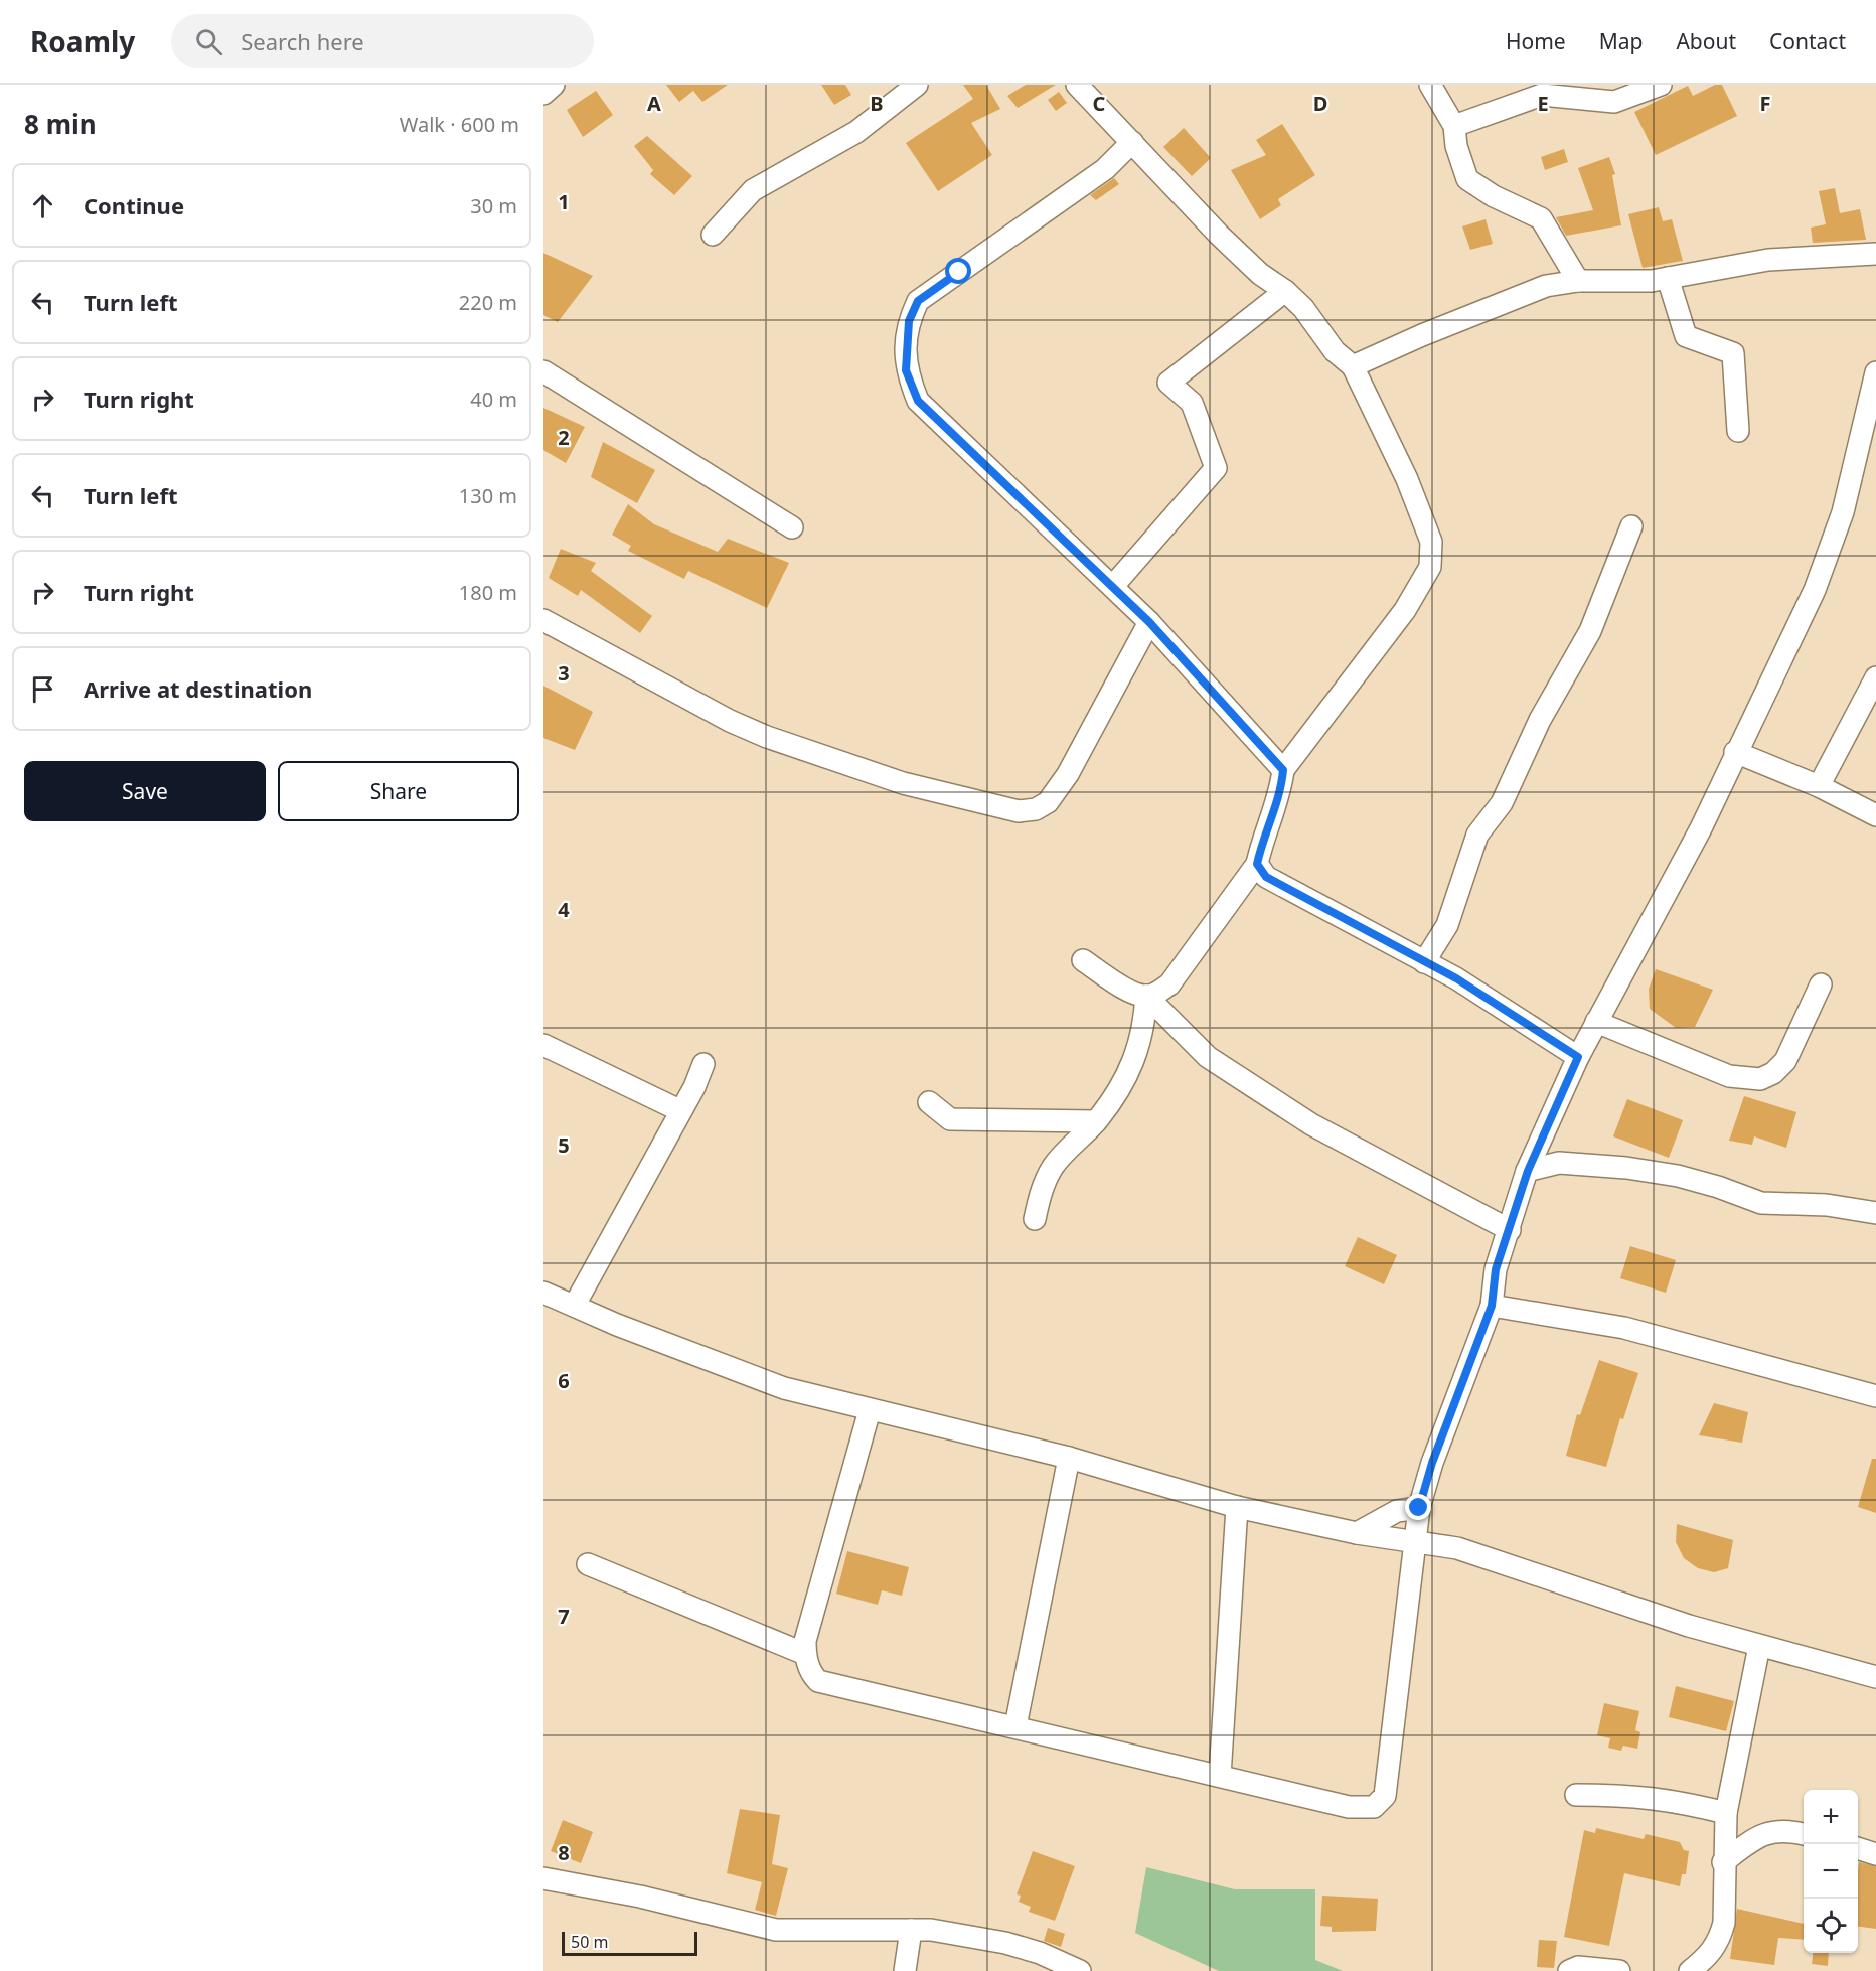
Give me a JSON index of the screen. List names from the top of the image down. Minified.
{"scale_bar":"50 m","page":{"header":"Roamly","search":"Search here","nav":["Home","Map","About","Contact"],"heading":["8 min","Walk · 600 m"],"list":[["Continue","30 m"],["Turn left","220 m"],["Turn right","40 m"],["Turn left","130 m"],["Turn right","180 m"],"Arrive at destination"],"buttons":["Save","Share"],"map_buttons":["+","−"],"scale":"50 m"},"grid":{"columns":["A","B","C","D","E","F"],"rows":["1","2","3","4","5","6","7","8"]}}
